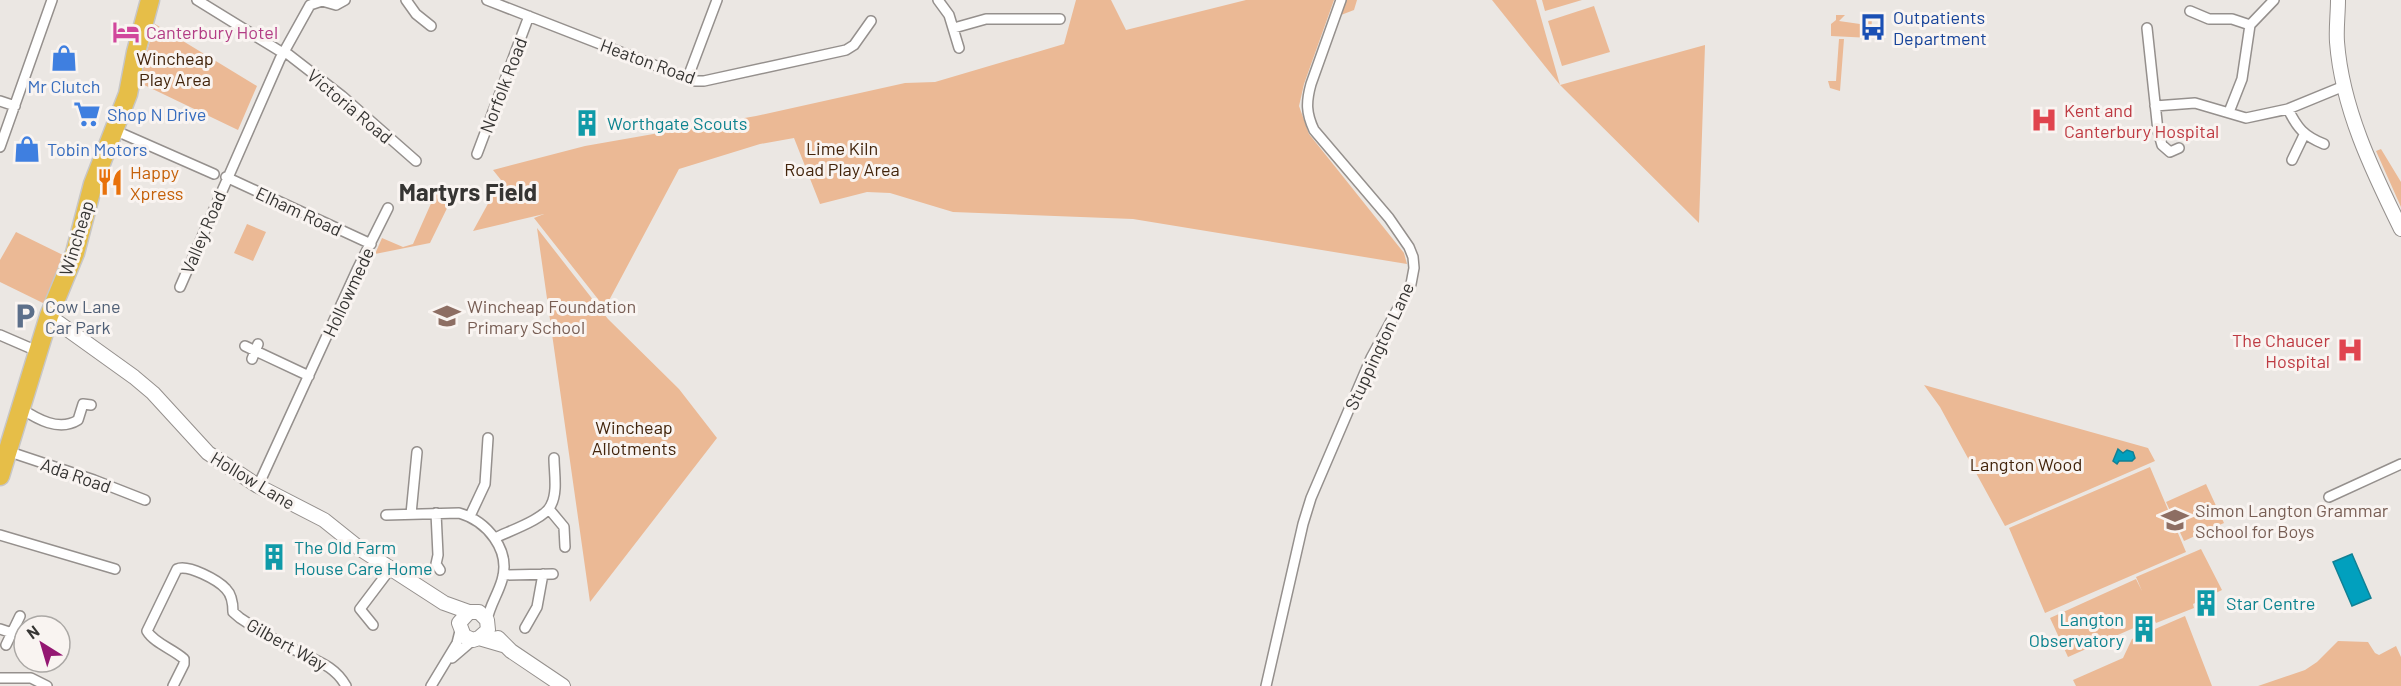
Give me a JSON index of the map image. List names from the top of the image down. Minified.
{"streets":{"highway":["Wincheap"],"street":["Heaton Road","Norfolk Road","Victoria Road","Elham Road","Valley Road","Hollowmede","Stuppington Lane","Ada Road","Hollow Lane","Gilbert Way"]},"crossings":[["Heaton Road","Norfolk Road"],["Victoria Road","Valley Road"],["Elham Road","Valley Road"],["Elham Road","Hollowmede"],["Wincheap","Ada Road"],["Wincheap","Hollow Lane"],["Hollowmede","Hollow Lane"]],"districts":["Martyrs Field"],"parks":["Wincheap Play Area","Lime Kiln Road Play Area","Wincheap Allotments","Langton Wood"],"places":{"bus stop":["Outpatients Department"],"hotel":["Canterbury Hotel"],"shop":["Mr Clutch","Tobin Motors"],"supermarket":["Shop N Drive"],"hospital":["Kent and Canterbury Hospital","The Chaucer Hospital"],"building":["Worthgate Scouts","The Old Farm House Care Home","Star Centre","Langton Observatory"],"restaurant":["Happy Xpress"],"parking":["Cow Lane Car Park"],"school or university":["Wincheap Foundation Primary School","Simon Langton Grammar School for Boys"]},"north":"top left"}
